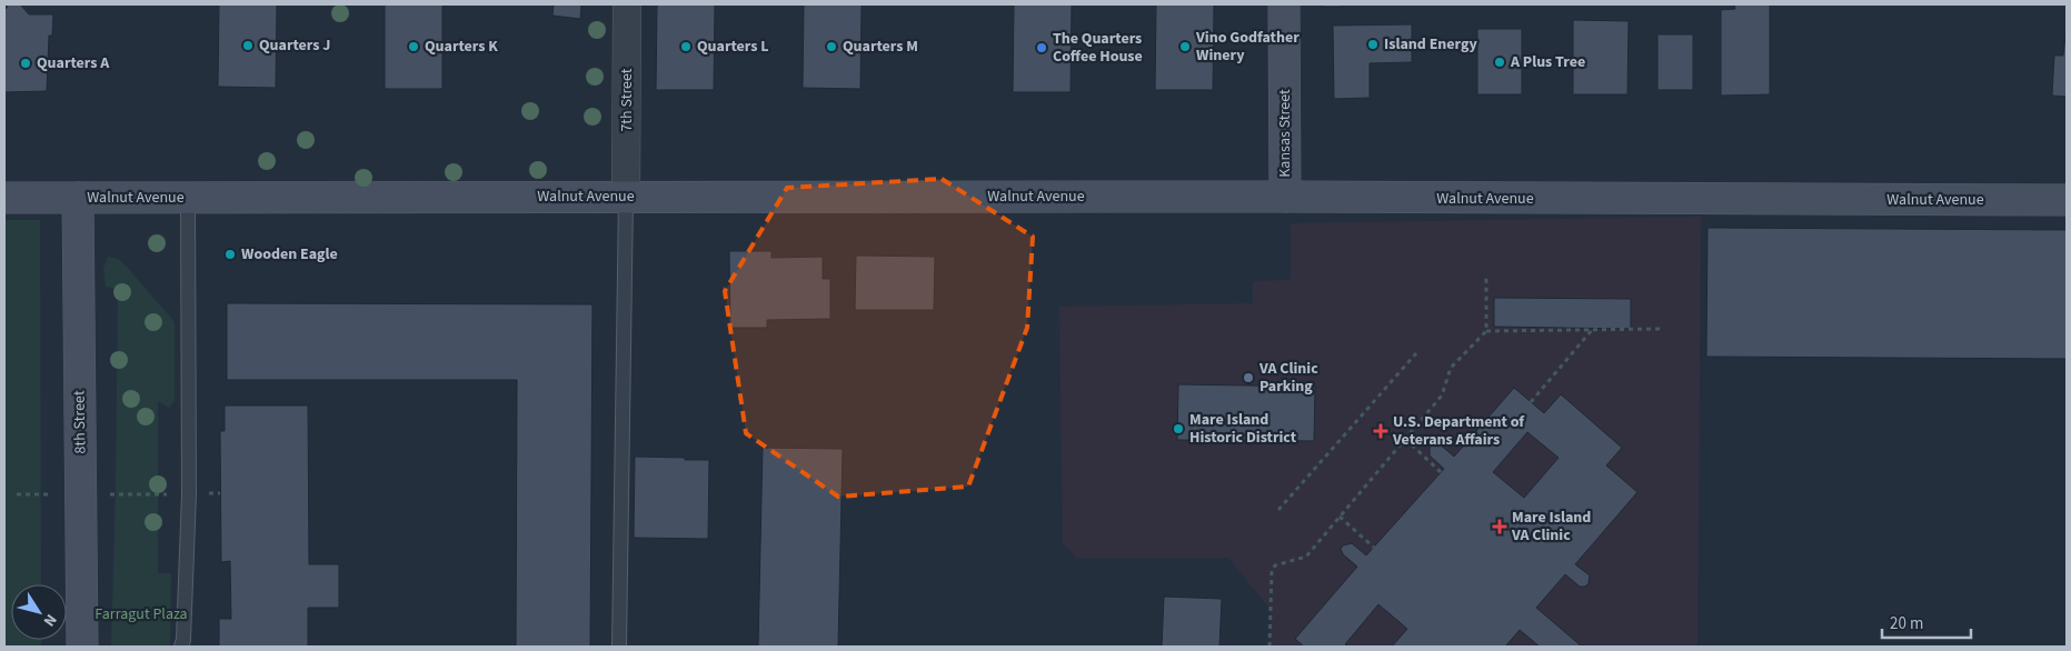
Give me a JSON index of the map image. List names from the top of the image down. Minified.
{"streets":{"street":["7th Street","Kansas Street","Walnut Avenue","8th Street"]},"crossings":[["7th Street","Walnut Avenue"],["Kansas Street","Walnut Avenue"],["Walnut Avenue","8th Street"]],"parks":["Farragut Plaza"],"places":{"other":["Island Energy","Quarters J","Quarters K","Quarters L","Quarters M","Vino Godfather Winery","The Quarters Coffee House","A Plus Tree","Quarters A","Wooden Eagle","VA Clinic Parking","Mare Island Historic District"],"health":["U.S. Department of Veterans Affairs","Mare Island VA Clinic"]},"scale_bar":"20 m","north":"bottom right"}
